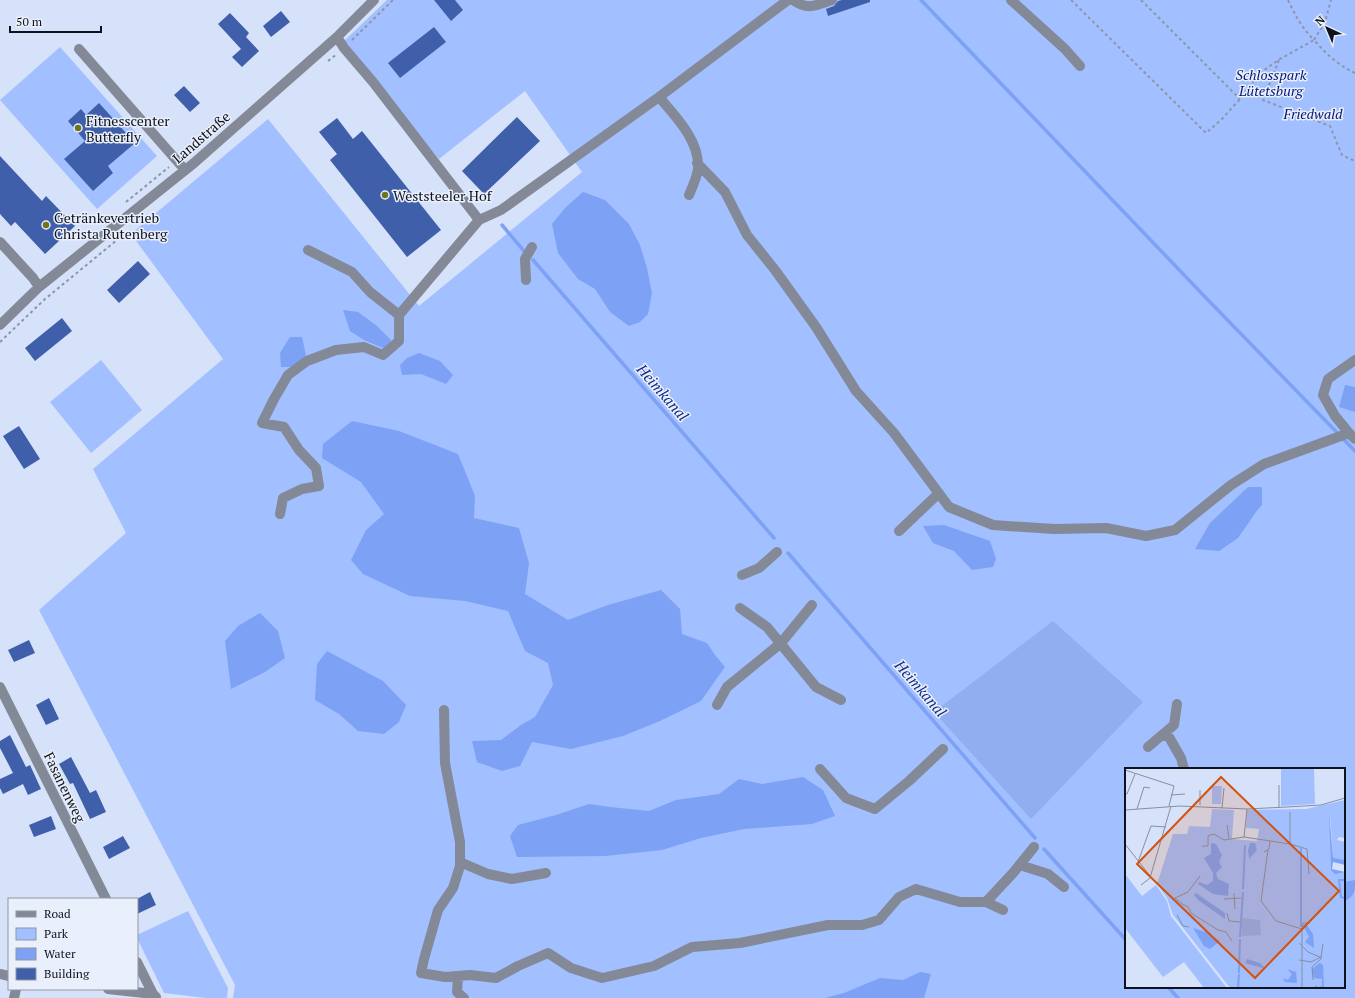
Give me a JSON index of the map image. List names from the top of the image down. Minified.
{"streets":{"street":["Landstraße","Fasanenweg"]},"water":["Heimkanal"],"parks":["Schlosspark Lütetsburg","Friedwald"],"places":["Fitnesscenter Butterfly","Weststeeler Hof","Getränkevertrieb Christa Rutenberg"],"legend":["Road","Park","Water","Building"],"scale_bar":"50 m","north":"top left"}
